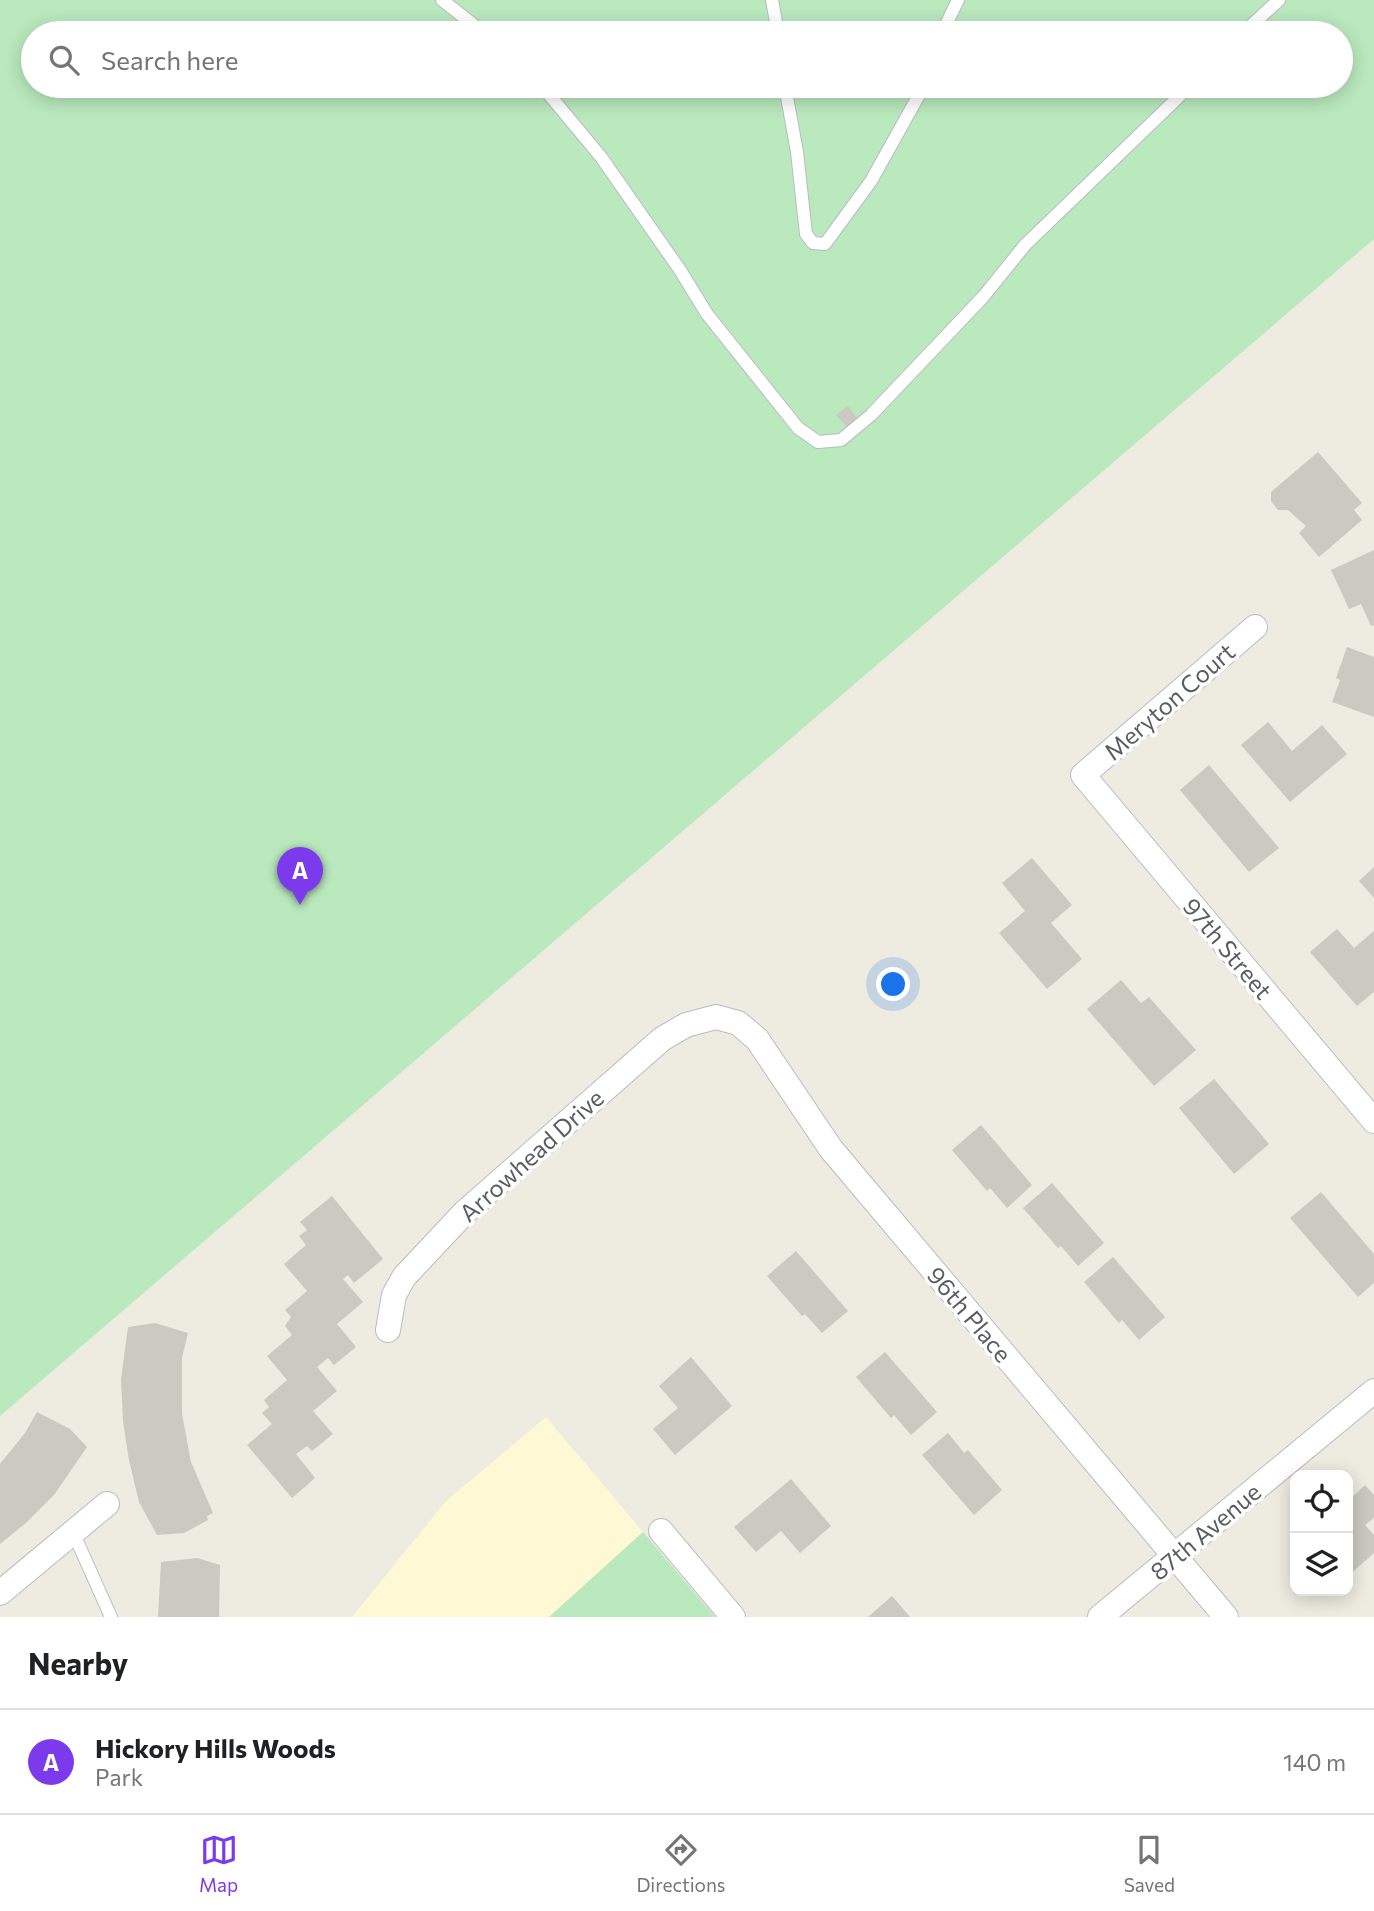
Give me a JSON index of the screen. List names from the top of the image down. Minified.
{"streets":{"street":["Meryton Court","97th Street","Arrowhead Drive","96th Place","87th Avenue"]},"crossings":[["Meryton Court","97th Street"],["Arrowhead Drive","96th Place"],["96th Place","87th Avenue"]],"page":{"search":"Search here","pins":"A","heading":"Nearby","list":[{"mark":"A","name":"Hickory Hills Woods","note":"Park","value":"140 m"}],"nav":["Map","Directions","Saved"]}}
